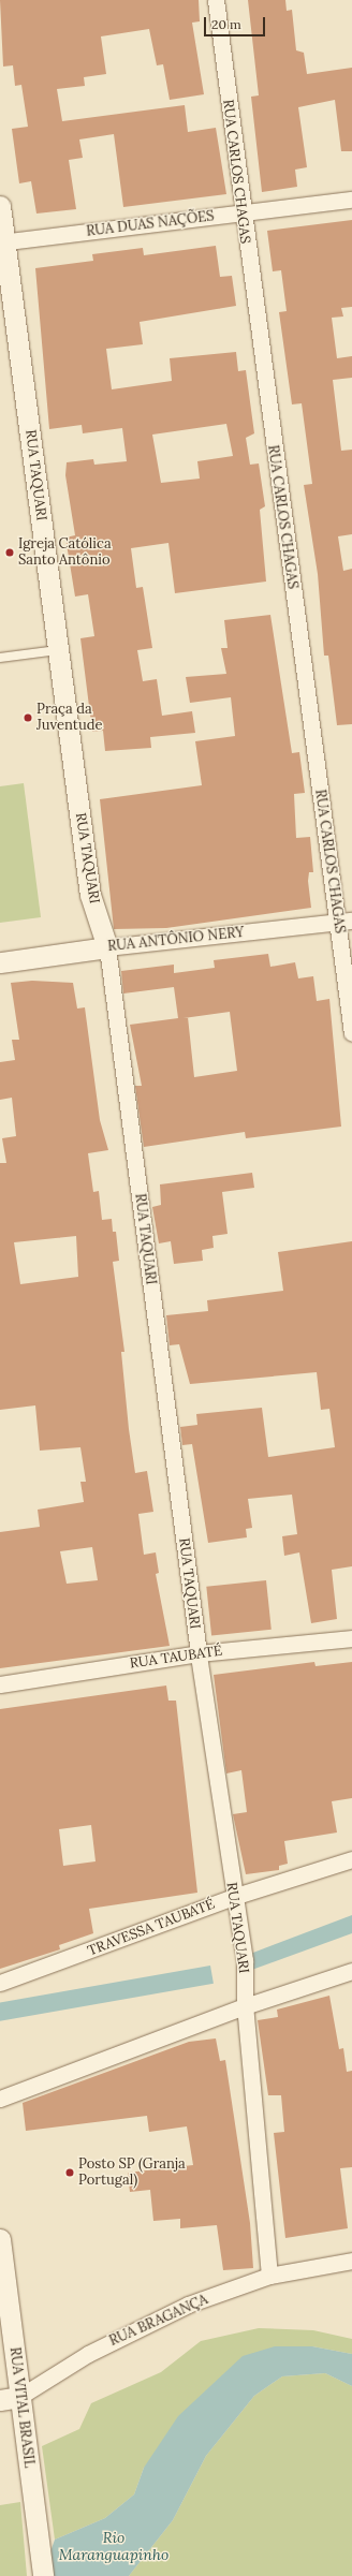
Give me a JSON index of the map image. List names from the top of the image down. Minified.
{"streets":{"street":["RUA CARLOS CHAGAS","RUA DUAS NAÇÕES","RUA TAQUARI","RUA ANTÔNIO NERY","RUA TAUBATÉ","TRAVESSA TAUBATÉ","RUA BRAGANÇA","RUA VITAL BRASIL"]},"crossings":[["RUA CARLOS CHAGAS","RUA DUAS NAÇÕES"],["RUA CARLOS CHAGAS","RUA ANTÔNIO NERY"],["RUA DUAS NAÇÕES","RUA TAQUARI"],["RUA TAQUARI","RUA ANTÔNIO NERY"],["RUA TAQUARI","RUA TAUBATÉ"],["RUA TAQUARI","TRAVESSA TAUBATÉ"],["RUA TAQUARI","RUA BRAGANÇA"],["RUA BRAGANÇA","RUA VITAL BRASIL"]],"water":["Rio Maranguapinho"],"places":["Igreja Católica Santo Antônio","Praça da Juventude","Posto SP (Granja Portugal)"],"scale_bar":"20 m"}
